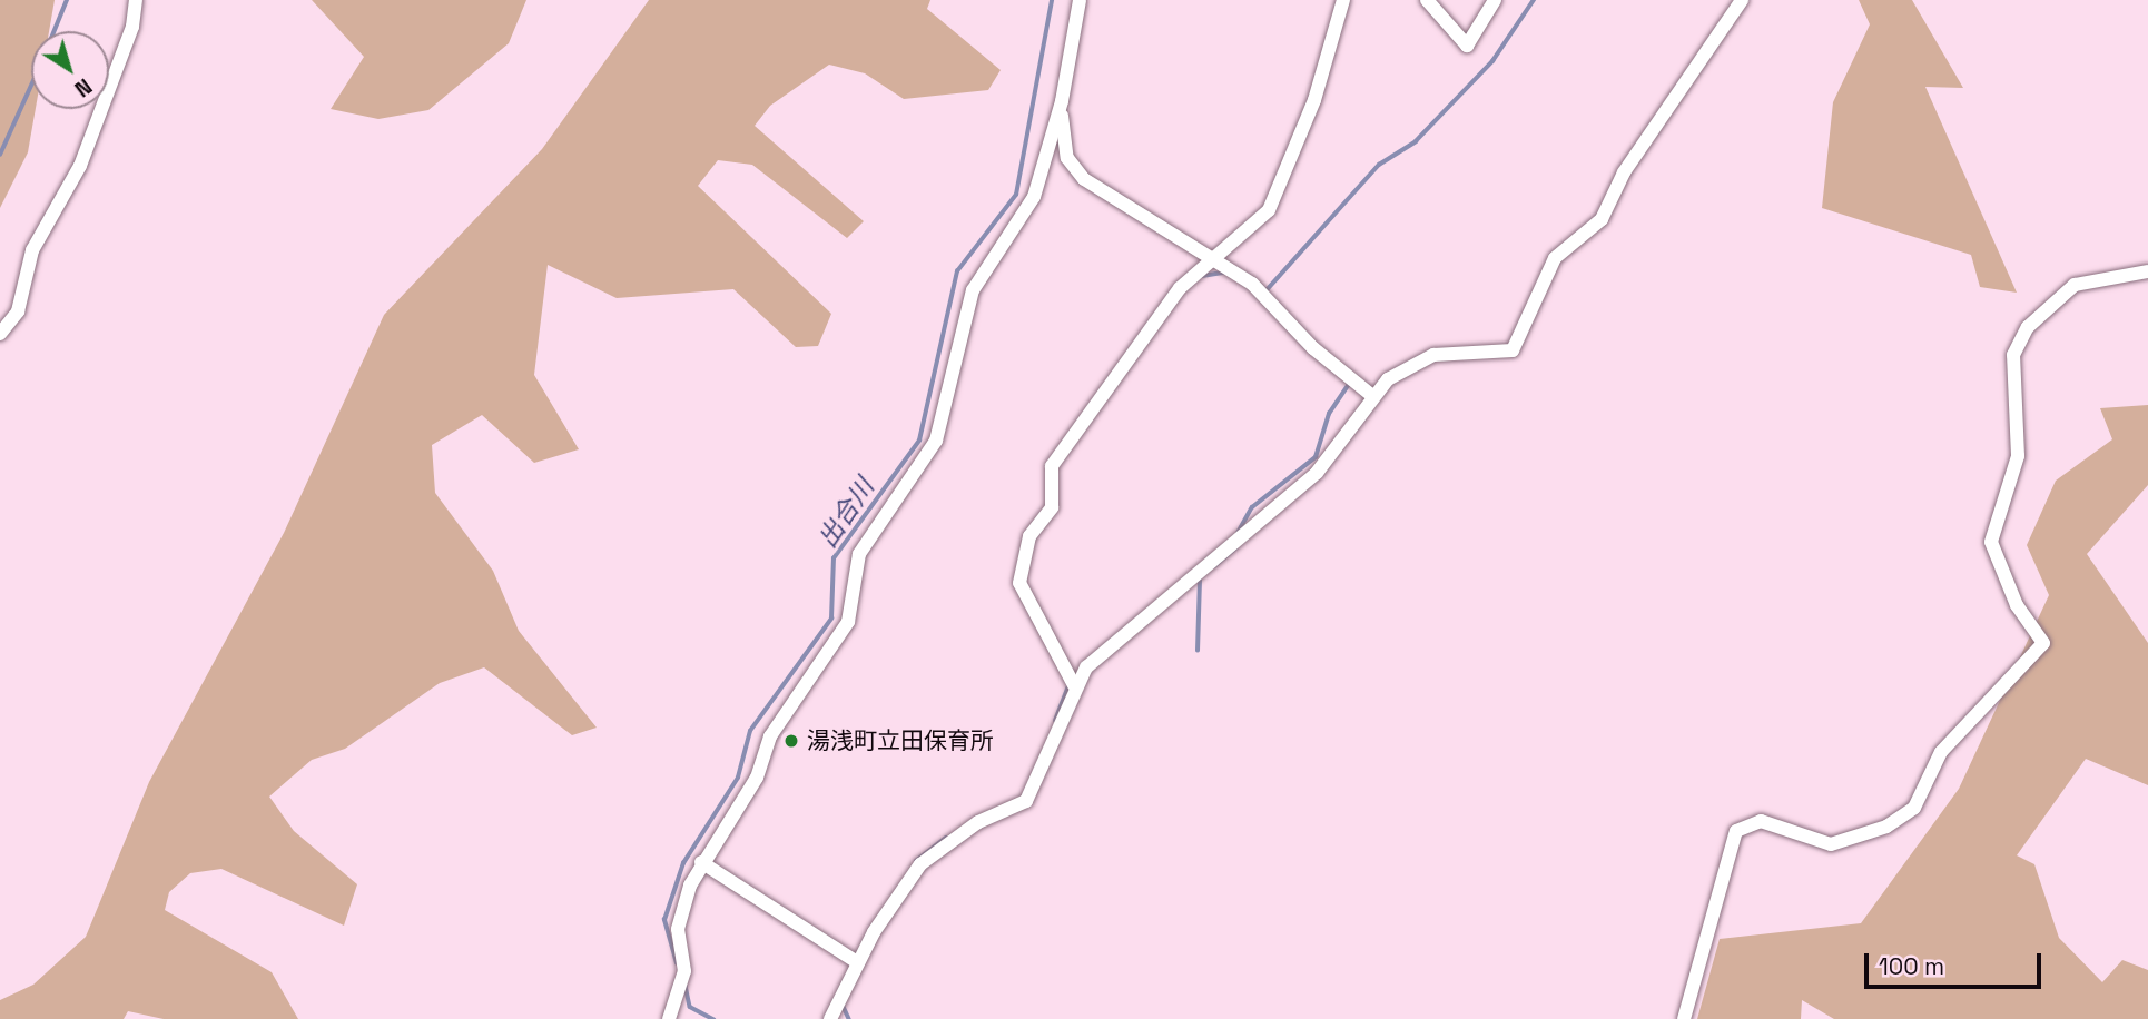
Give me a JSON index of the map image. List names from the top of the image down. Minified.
{"water":["出合川"],"places":["湯浅町立田保育所"],"scale_bar":"100 m","north":"bottom right"}
